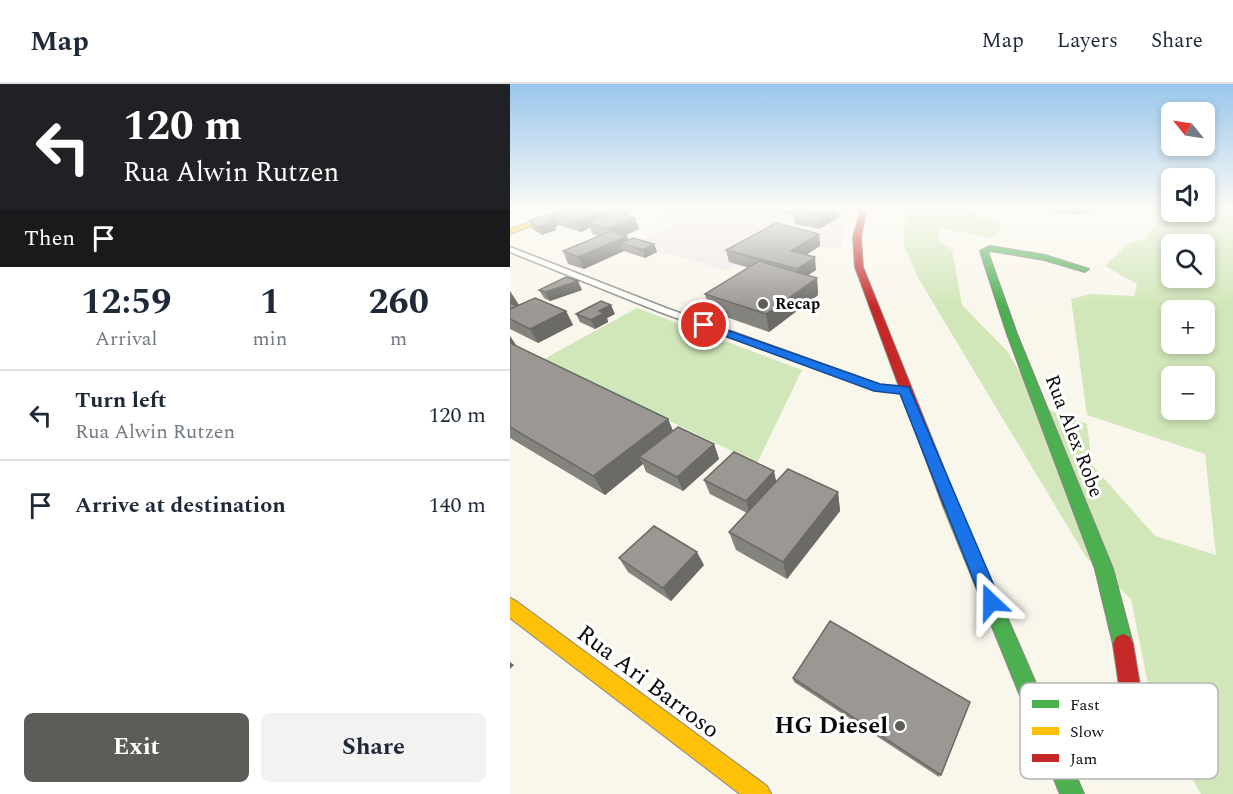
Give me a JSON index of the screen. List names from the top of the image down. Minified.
{"streets":{"main road":["Rua Alex Robe","Rua Ari Barroso"]},"places":["Recap","HG Diesel"],"legend":["Fast","Slow","Jam"],"north":"top left","page":{"header":"Map","nav":["Map","Layers","Share"],"turn":["120 m","Rua Alwin Rutzen"],"map_buttons":["+","−"],"then":"Then","eta":["12:59","Arrival","1","min","260","m"],"list":[{"name":"Turn left","note":"Rua Alwin Rutzen","value":"120 m"},{"name":"Arrive at destination","value":"140 m"}],"buttons":["Exit","Share"]}}
